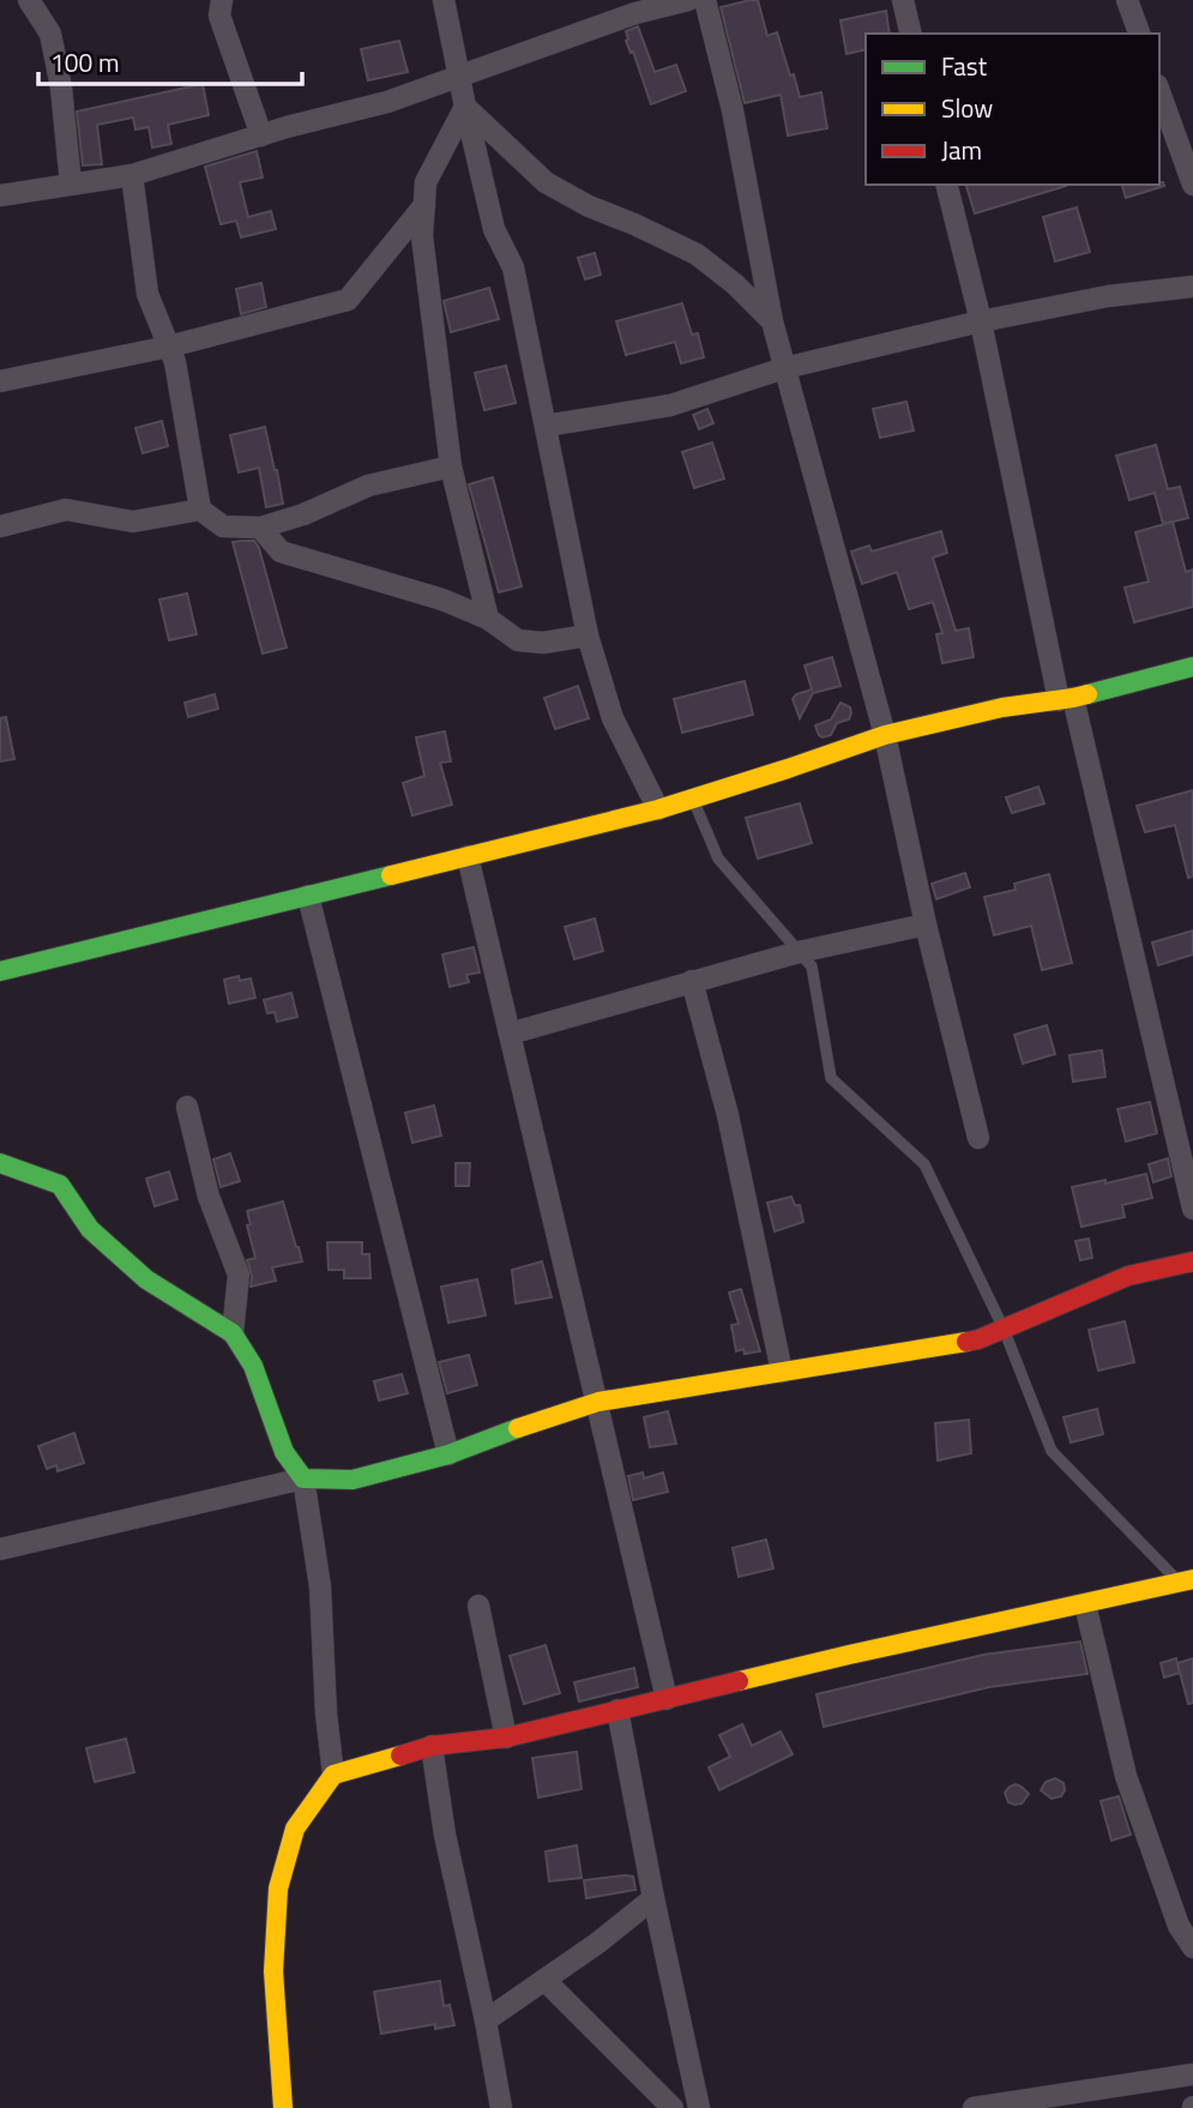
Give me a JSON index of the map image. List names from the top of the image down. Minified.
{"legend":["Fast","Slow","Jam"],"scale_bar":"100 m"}
